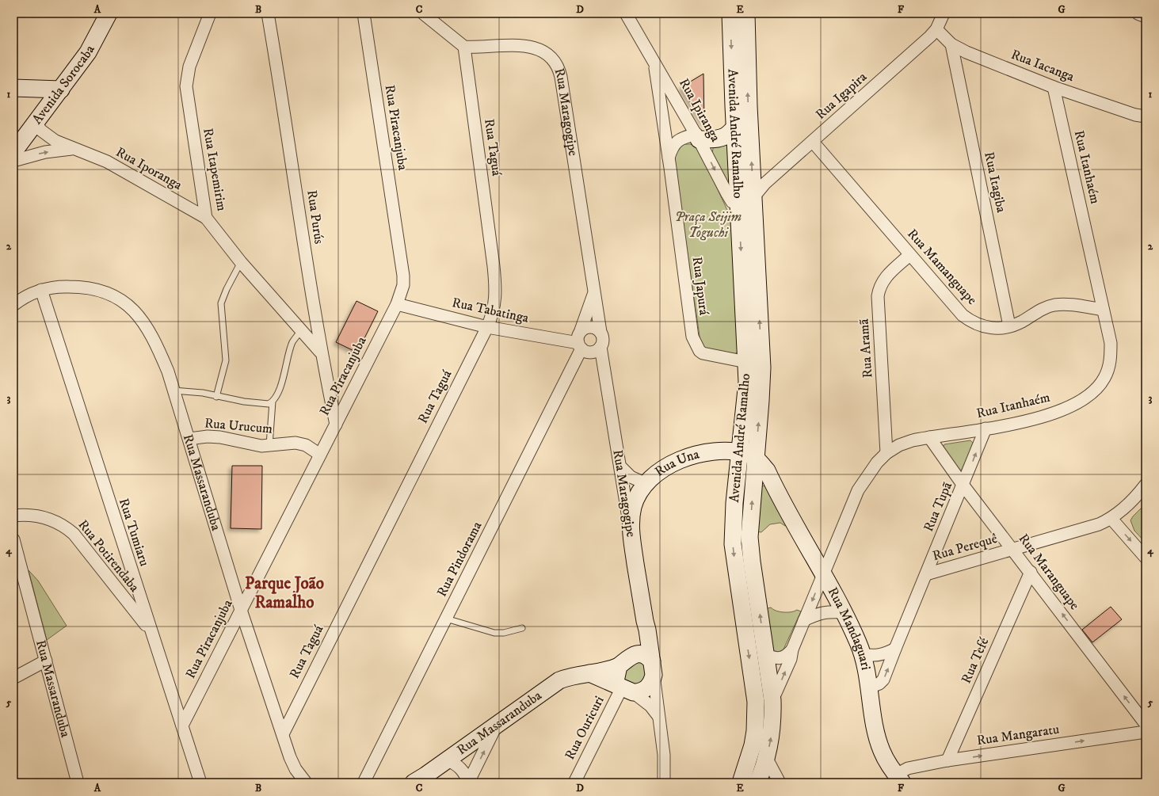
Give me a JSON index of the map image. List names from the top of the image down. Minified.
{"streets":{"main road":["Avenida Sorocaba","Rua Maragogipe","Avenida André Ramalho","Rua Una","Rua Massaranduba","Rua Mandaguari"],"street":["Rua Iacanga","Rua Igapira","Rua Ipiranga","Rua Piracanjuba","Rua Taguá","Rua Itanhaém","Rua Iporanga","Rua Itapemirim","Rua Itagiba","Rua Purús","Rua Mamanguape","Rua Japurá","Rua Tabatinga","Rua Aramã","Rua Urucum","Rua Tupã","Rua Tumiaru","Rua Perequê","Rua Potirendaba","Rua Pindorama","Rua Maranguape","Rua Tefé","Rua Ouricuri","Rua Mangaratu"]},"crossings":[["Rua Iacanga","Rua Igapira"],["Rua Iacanga","Rua Itanhaém"],["Rua Iacanga","Rua Itagiba"],["Avenida Sorocaba","Rua Iporanga"],["Rua Igapira","Avenida André Ramalho"],["Rua Igapira","Rua Mamanguape"],["Rua Ipiranga","Avenida André Ramalho"],["Rua Ipiranga","Rua Japurá"],["Rua Maragogipe","Rua Taguá"],["Rua Maragogipe","Rua Tabatinga"],["Rua Maragogipe","Rua Una"],["Rua Maragogipe","Rua Massaranduba"],["Rua Maragogipe","Rua Pindorama"],["Rua Maragogipe","Rua Ouricuri"],["Rua Piracanjuba","Rua Purús"],["Rua Piracanjuba","Rua Tabatinga"],["Rua Piracanjuba","Rua Urucum"],["Rua Piracanjuba","Rua Massaranduba"],["Rua Piracanjuba","Rua Tumiaru"],["Avenida André Ramalho","Rua Itanhaém"],["Avenida André Ramalho","Rua Japurá"],["Avenida André Ramalho","Rua Una"],["Avenida André Ramalho","Rua Mandaguari"],["Rua Taguá","Rua Tabatinga"],["Rua Taguá","Rua Massaranduba"],["Rua Itanhaém","Rua Mamanguape"],["Rua Itanhaém","Rua Aramã"],["Rua Itanhaém","Rua Tupã"],["Rua Itanhaém","Rua Maranguape"],["Rua Itanhaém","Rua Mandaguari"],["Rua Iporanga","Rua Itapemirim"],["Rua Itapemirim","Rua Purús"],["Rua Itagiba","Rua Mamanguape"],["Rua Mamanguape","Rua Aramã"],["Rua Tabatinga","Rua Pindorama"],["Rua Urucum","Rua Massaranduba"],["Rua Una","Rua Mandaguari"],["Rua Massaranduba","Rua Tumiaru"],["Rua Massaranduba","Rua Ouricuri"],["Rua Tupã","Rua Perequê"],["Rua Tupã","Rua Maranguape"],["Rua Tupã","Rua Mandaguari"],["Rua Tumiaru","Rua Potirendaba"],["Rua Perequê","Rua Maranguape"],["Rua Maranguape","Rua Tefé"],["Rua Mandaguari","Rua Mangaratu"],["Rua Tefé","Rua Mangaratu"]],"one_way":["Rua Ipiranga","Rua Tupã","Rua Maranguape","Rua Mangaratu"],"districts":["Parque João Ramalho"],"parks":["Praça Seijim Toguchi"],"grid":{"columns":["A","B","C","D","E","F","G"],"rows":["1","2","3","4","5"]}}
